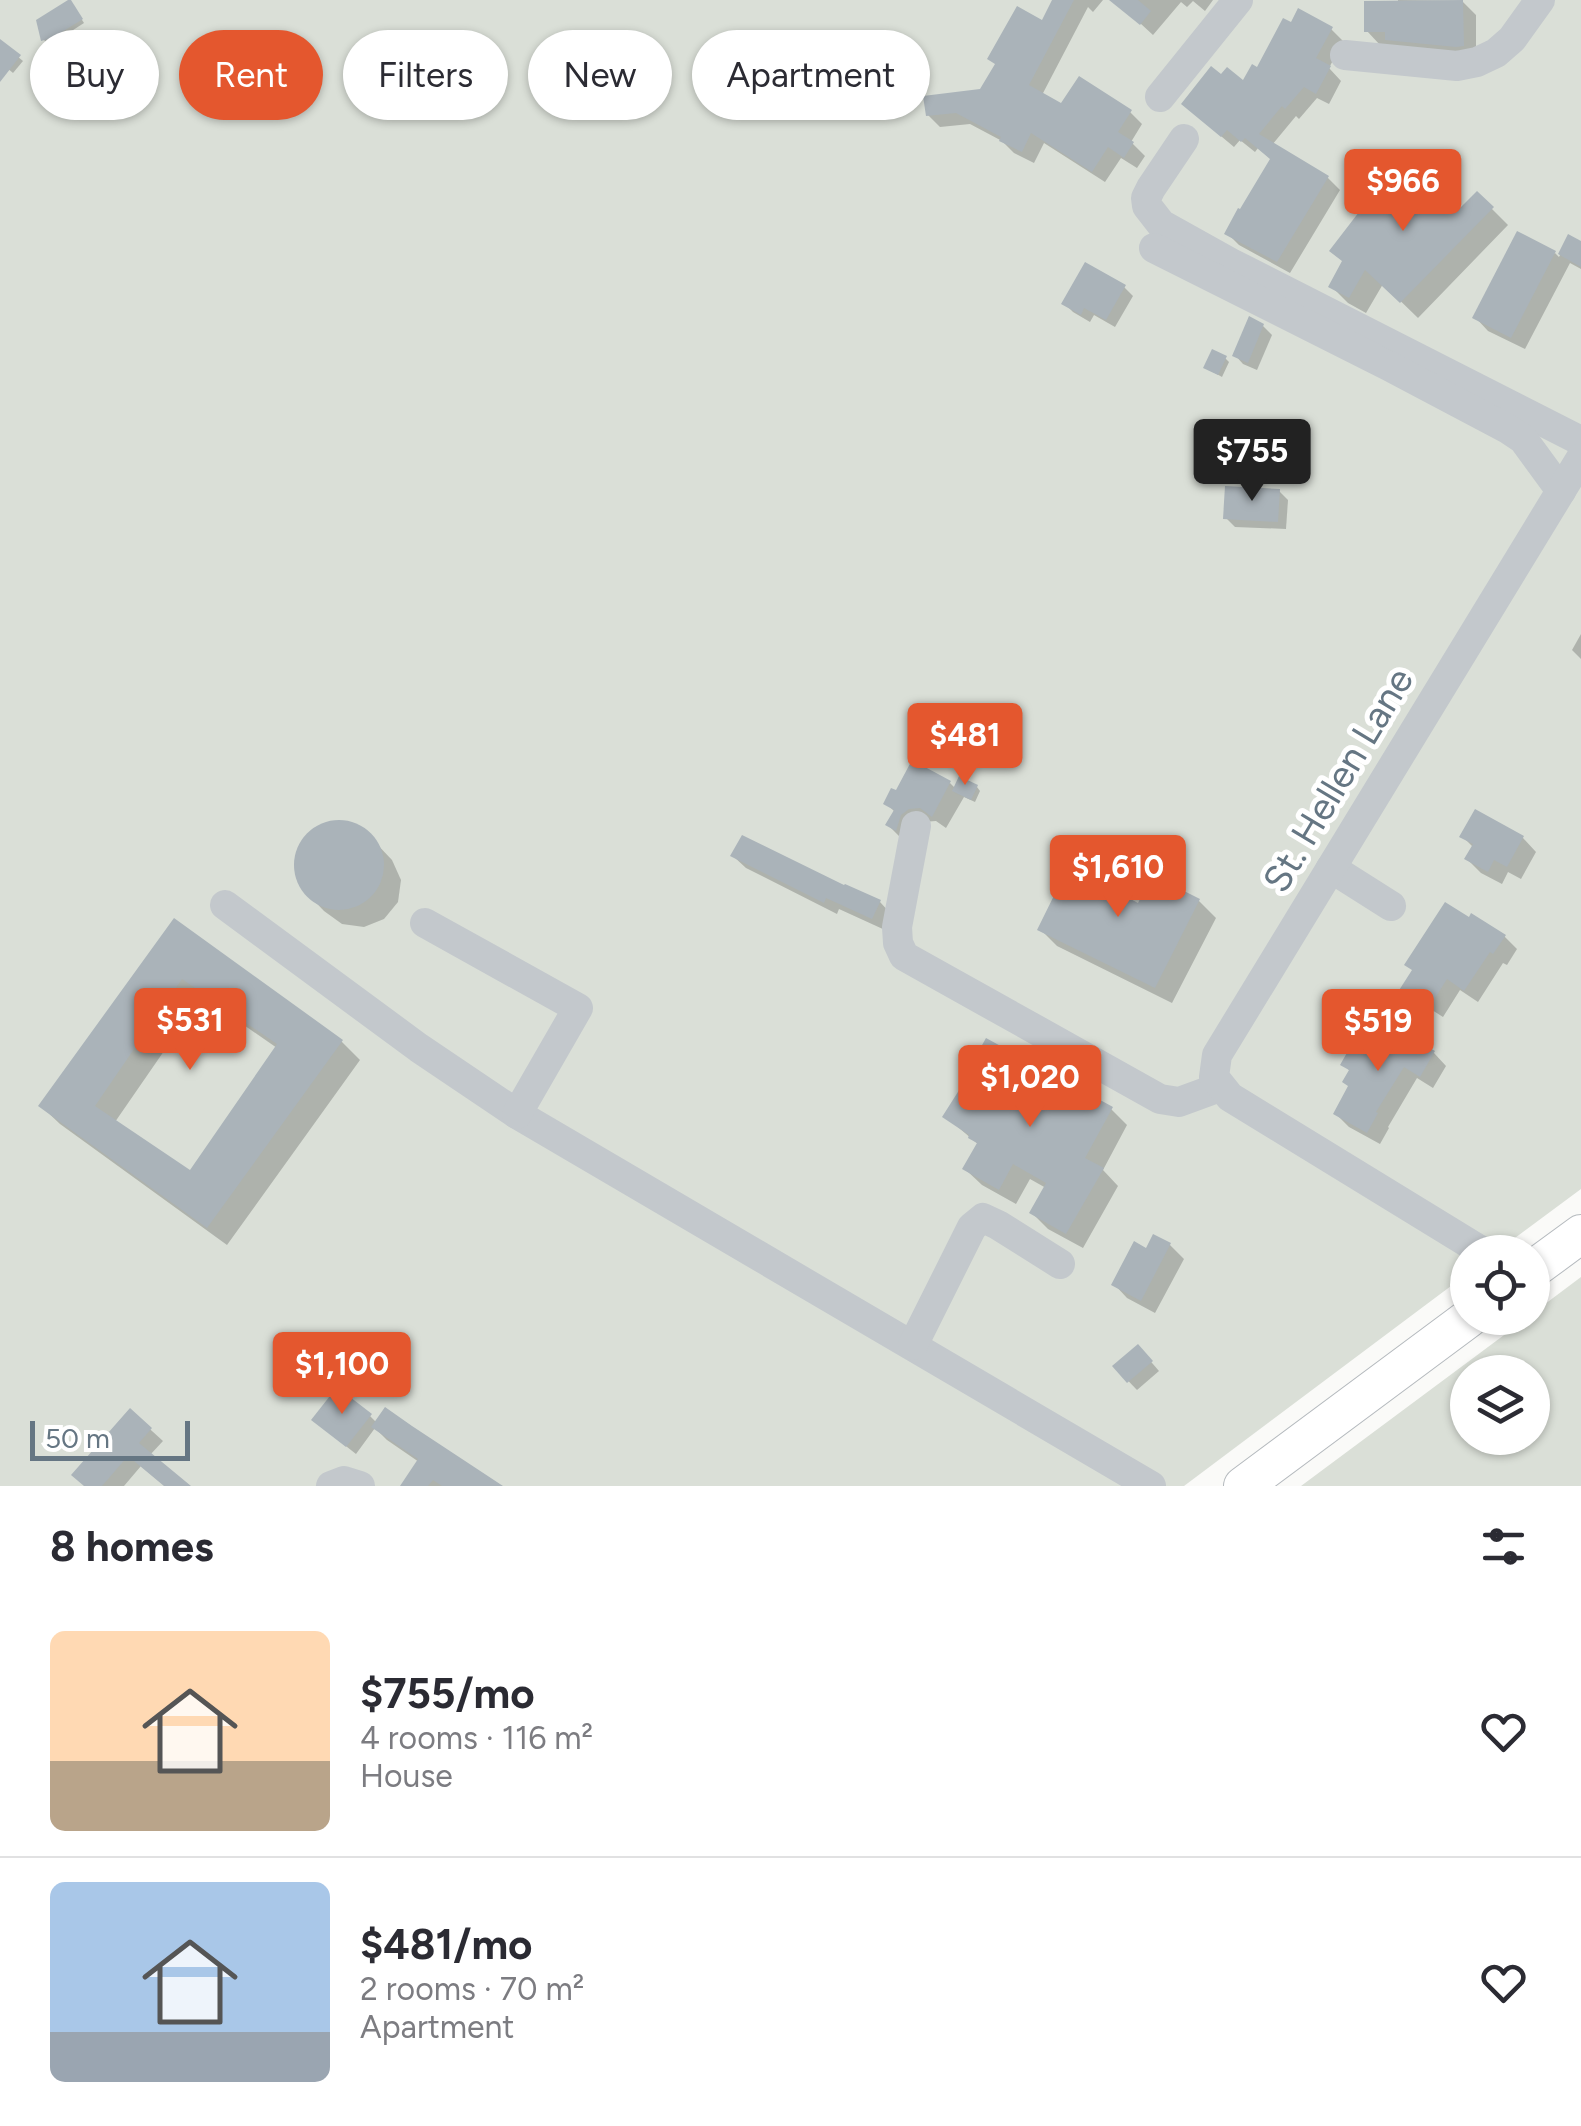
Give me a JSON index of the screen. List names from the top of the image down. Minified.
{"streets":{"street":["St. Hellen Lane"]},"scale_bar":"50 m","page":{"chip":["Buy","Rent","Filters","New","Apartment"],"price":["$966","$755","$481","$1,610","$531","$519","$1,020","$1,100"],"scale":"50 m","heading":"8 homes","list":[{"name":"$755/mo","note":"4 rooms · 116 m² · House"},{"name":"$481/mo","note":"2 rooms · 70 m² · Apartment"}]}}
